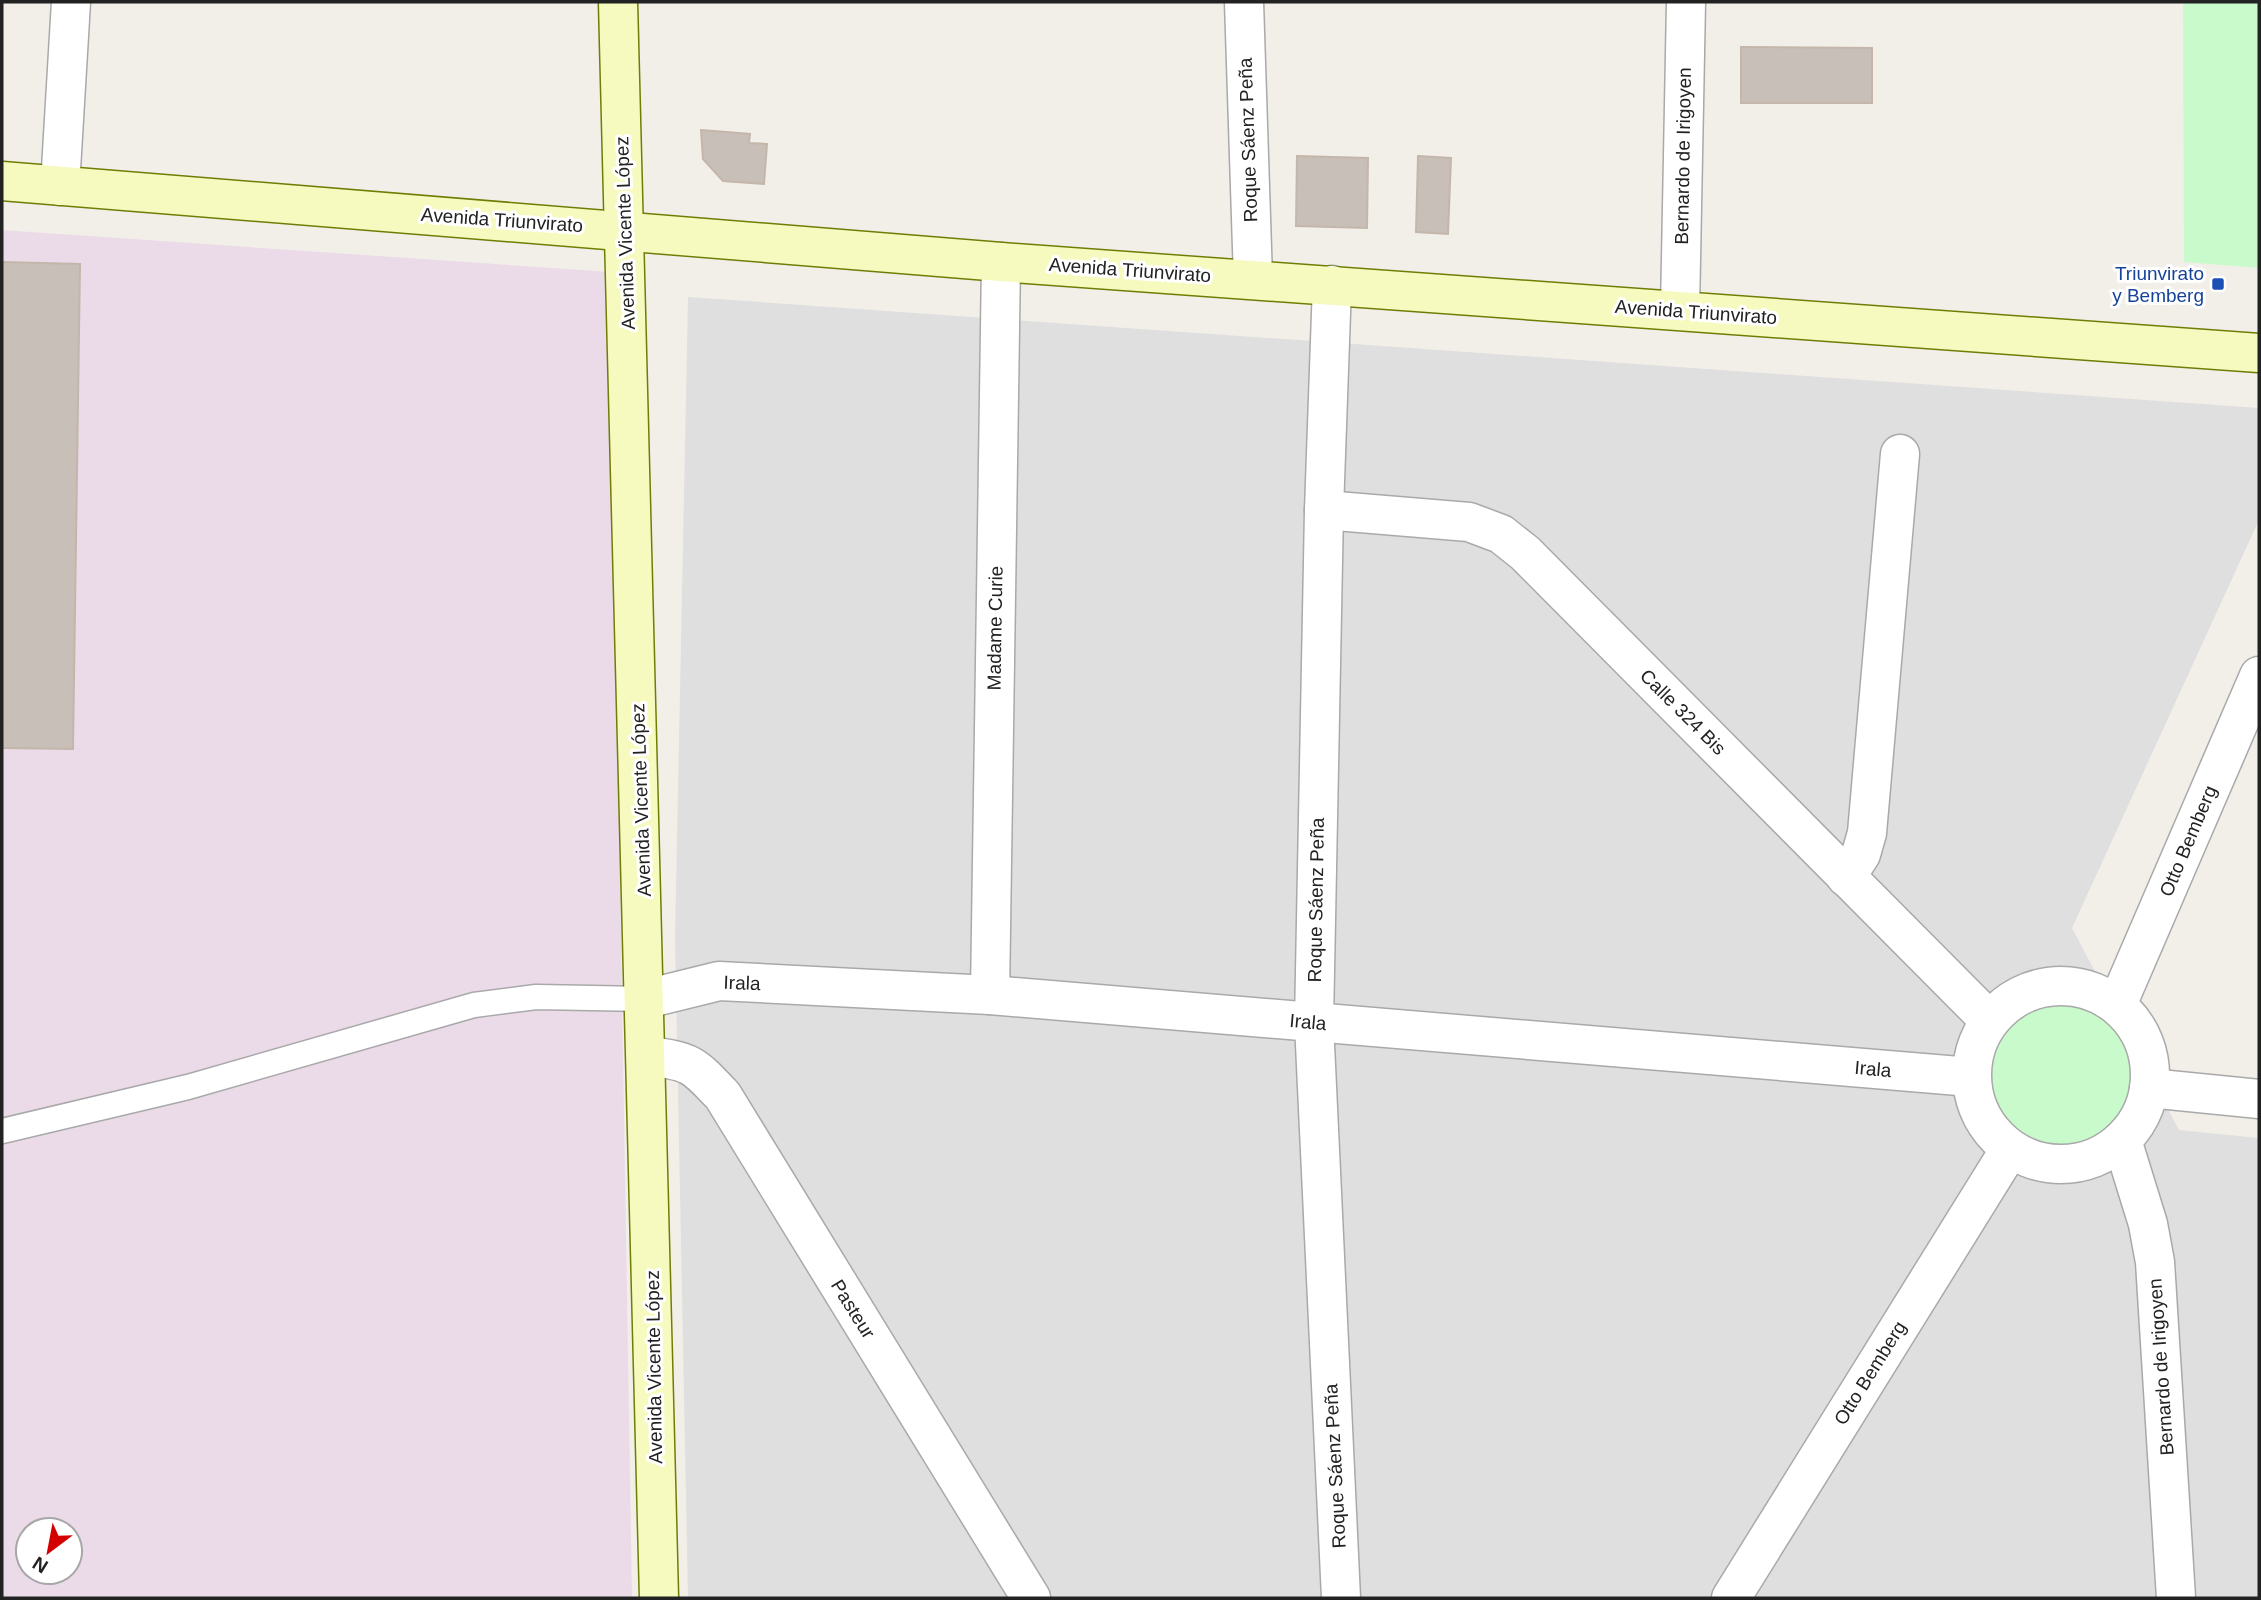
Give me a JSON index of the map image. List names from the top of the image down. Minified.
{"streets":{"street":["Roque Sáenz Peña","Bernardo de Irigoyen","Avenida Triunvirato","Avenida Vicente López","Madame Curie","Calle 324 Bis","Otto Bemberg","Irala","Pasteur"]},"crossings":[["Roque Sáenz Peña","Avenida Triunvirato"],["Roque Sáenz Peña","Calle 324 Bis"],["Roque Sáenz Peña","Irala"],["Bernardo de Irigoyen","Avenida Triunvirato"],["Bernardo de Irigoyen","Calle 324 Bis"],["Bernardo de Irigoyen","Otto Bemberg"],["Bernardo de Irigoyen","Irala"],["Avenida Triunvirato","Avenida Vicente López"],["Avenida Triunvirato","Madame Curie"],["Avenida Vicente López","Irala"],["Avenida Vicente López","Pasteur"],["Madame Curie","Irala"],["Calle 324 Bis","Otto Bemberg"],["Calle 324 Bis","Irala"],["Otto Bemberg","Irala"]],"places":{"transit":["Triunvirato y Bemberg"]},"north":"bottom left"}
